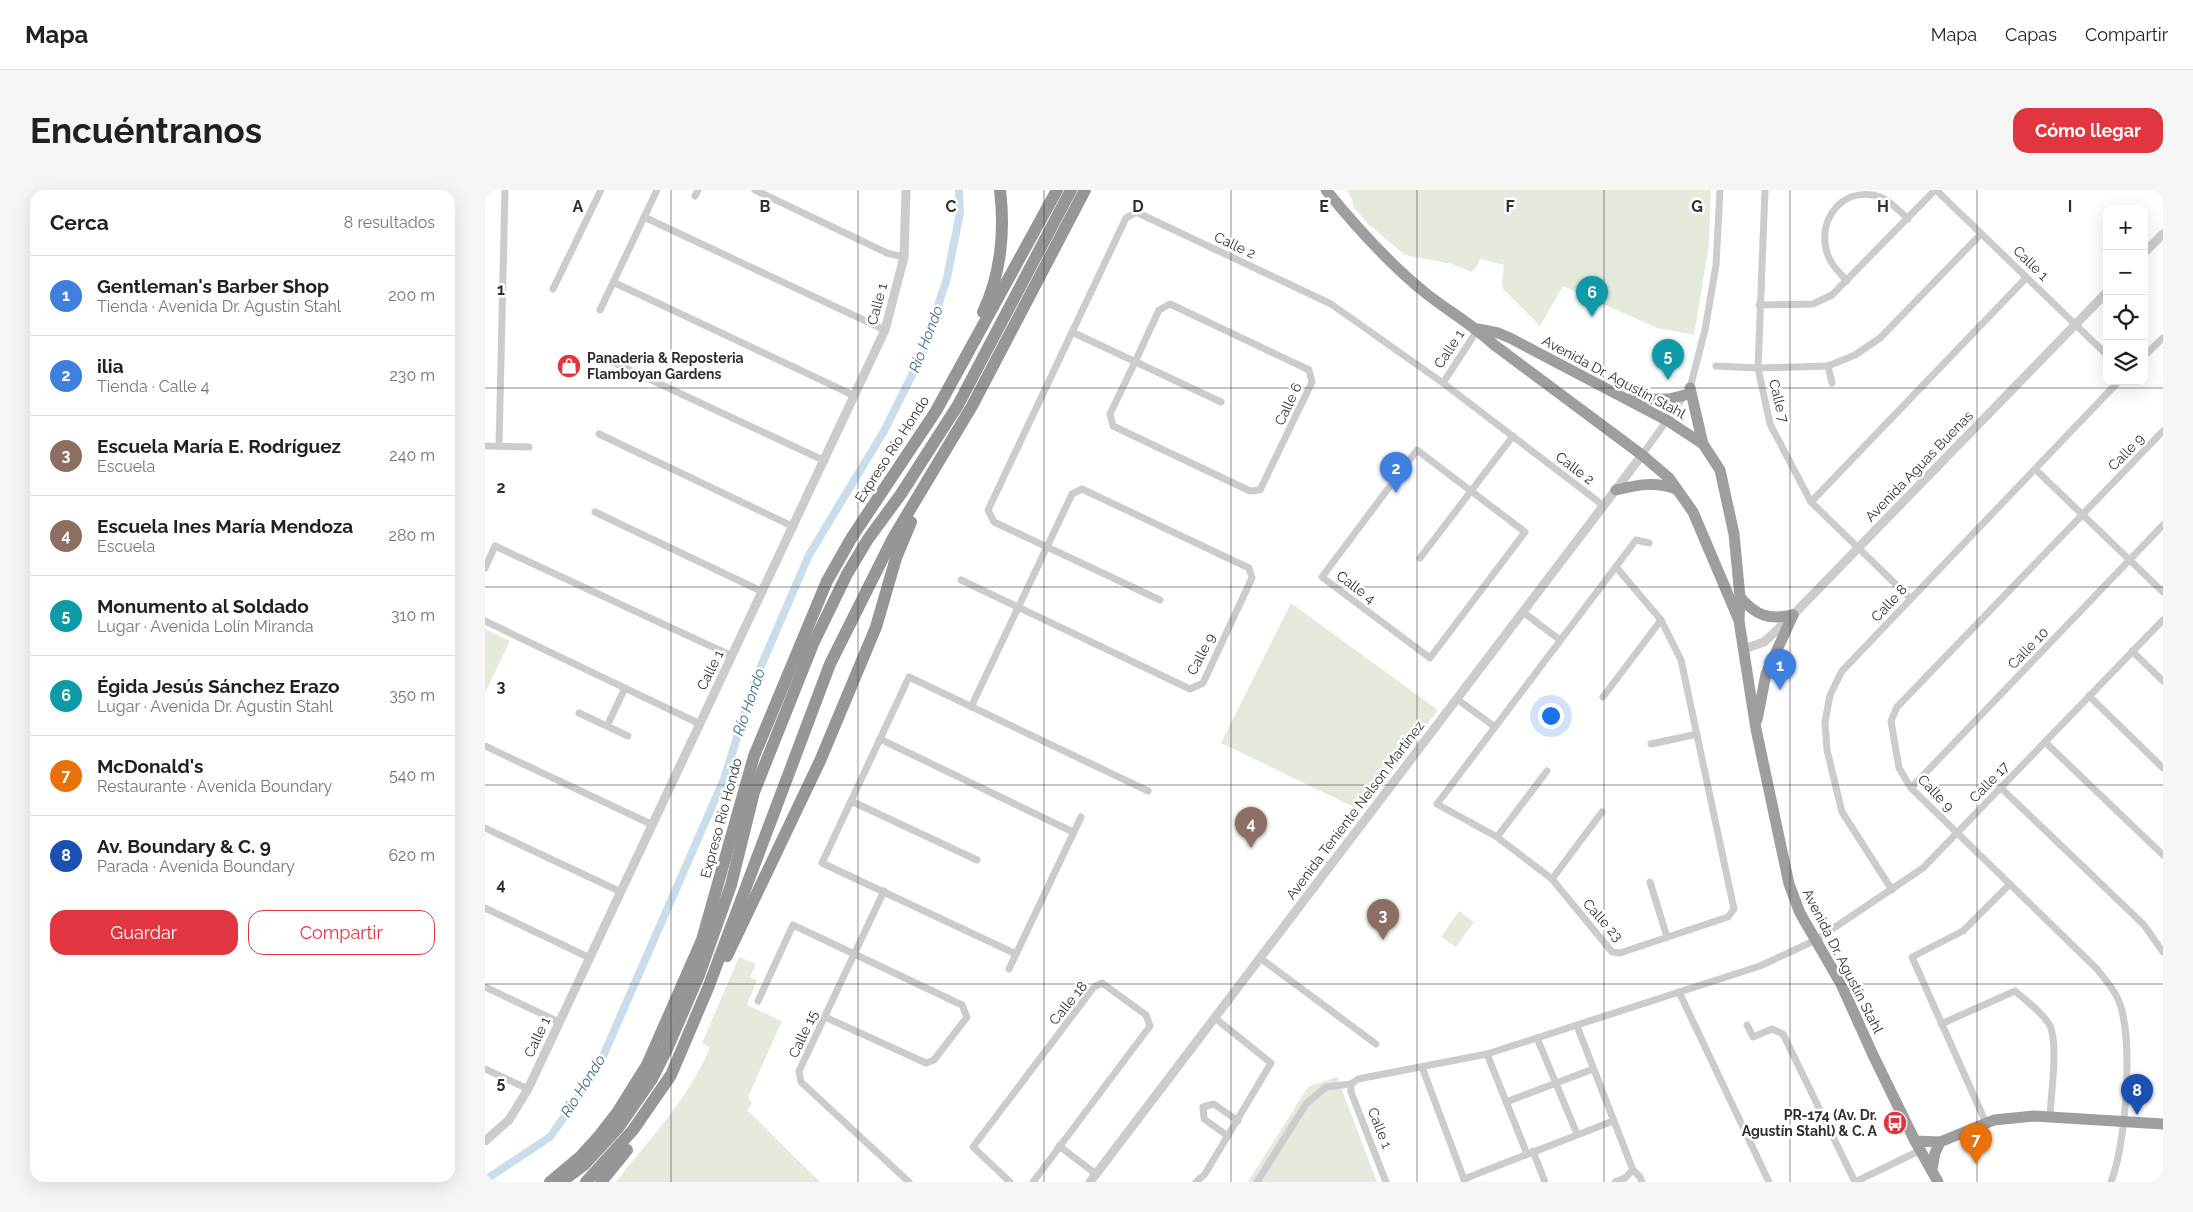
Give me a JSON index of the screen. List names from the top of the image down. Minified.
{"streets":{"highway":["Avenida Dr. Agustín Stahl","Expreso Río Hondo"],"street":["Calle 2","Calle 1","Calle 7","Calle 6","Calle 9","Avenida Aguas Buenas","Calle 4","Calle 8","Calle 10","Calle 17","Avenida Teniente Nelson Martínez","Calle 23","Calle 18","Calle 15"]},"crossings":[["Calle 2","Calle 1"],["Calle 2","Calle 9"],["Calle 2","Avenida Teniente Nelson Martínez"],["Calle 1","Avenida Dr. Agustín Stahl"],["Calle 1","Avenida Aguas Buenas"],["Calle 1","Calle 17"],["Avenida Dr. Agustín Stahl","Avenida Aguas Buenas"],["Avenida Dr. Agustín Stahl","Calle 17"],["Avenida Dr. Agustín Stahl","Avenida Teniente Nelson Martínez"],["Calle 7","Avenida Aguas Buenas"],["Calle 7","Calle 8"],["Calle 9","Calle 10"],["Calle 9","Calle 17"],["Calle 8","Calle 17"]],"water":["Río Hondo"],"places":{"shop":["Panaderia & Reposteria Flamboyan Gardens"],"bus stop":["PR-174 (Av. Dr. Agustín Stahl) & C. A"]},"page":{"header":"Mapa","nav":["Mapa","Capas","Compartir"],"buttons":["Cómo llegar",["Guardar","Compartir"]],"title":"Encuéntranos","heading":["Cerca","8 resultados"],"map_buttons":["+","−"],"list":[{"mark":"1","name":"Gentleman's Barber Shop","note":"Tienda · Avenida Dr. Agustín Stahl","value":"200 m"},{"mark":"2","name":"ilia","note":"Tienda · Calle 4","value":"230 m"},{"mark":"3","name":"Escuela María E. Rodríguez","note":"Escuela","value":"240 m"},{"mark":"4","name":"Escuela Ines María Mendoza","note":"Escuela","value":"280 m"},{"mark":"5","name":"Monumento al Soldado","note":"Lugar · Avenida Lolín Miranda","value":"310 m"},{"mark":"6","name":"Égida Jesús Sánchez Erazo","note":"Lugar · Avenida Dr. Agustín Stahl","value":"350 m"},{"mark":"7","name":"McDonald's","note":"Restaurante · Avenida Boundary","value":"540 m"},{"mark":"8","name":"Av. Boundary & C. 9","note":"Parada · Avenida Boundary","value":"620 m"}],"pins":["6","5","2","1","4","3","8","7"]},"grid":{"columns":["A","B","C","D","E","F","G","H","I"],"rows":["1","2","3","4","5"]}}
